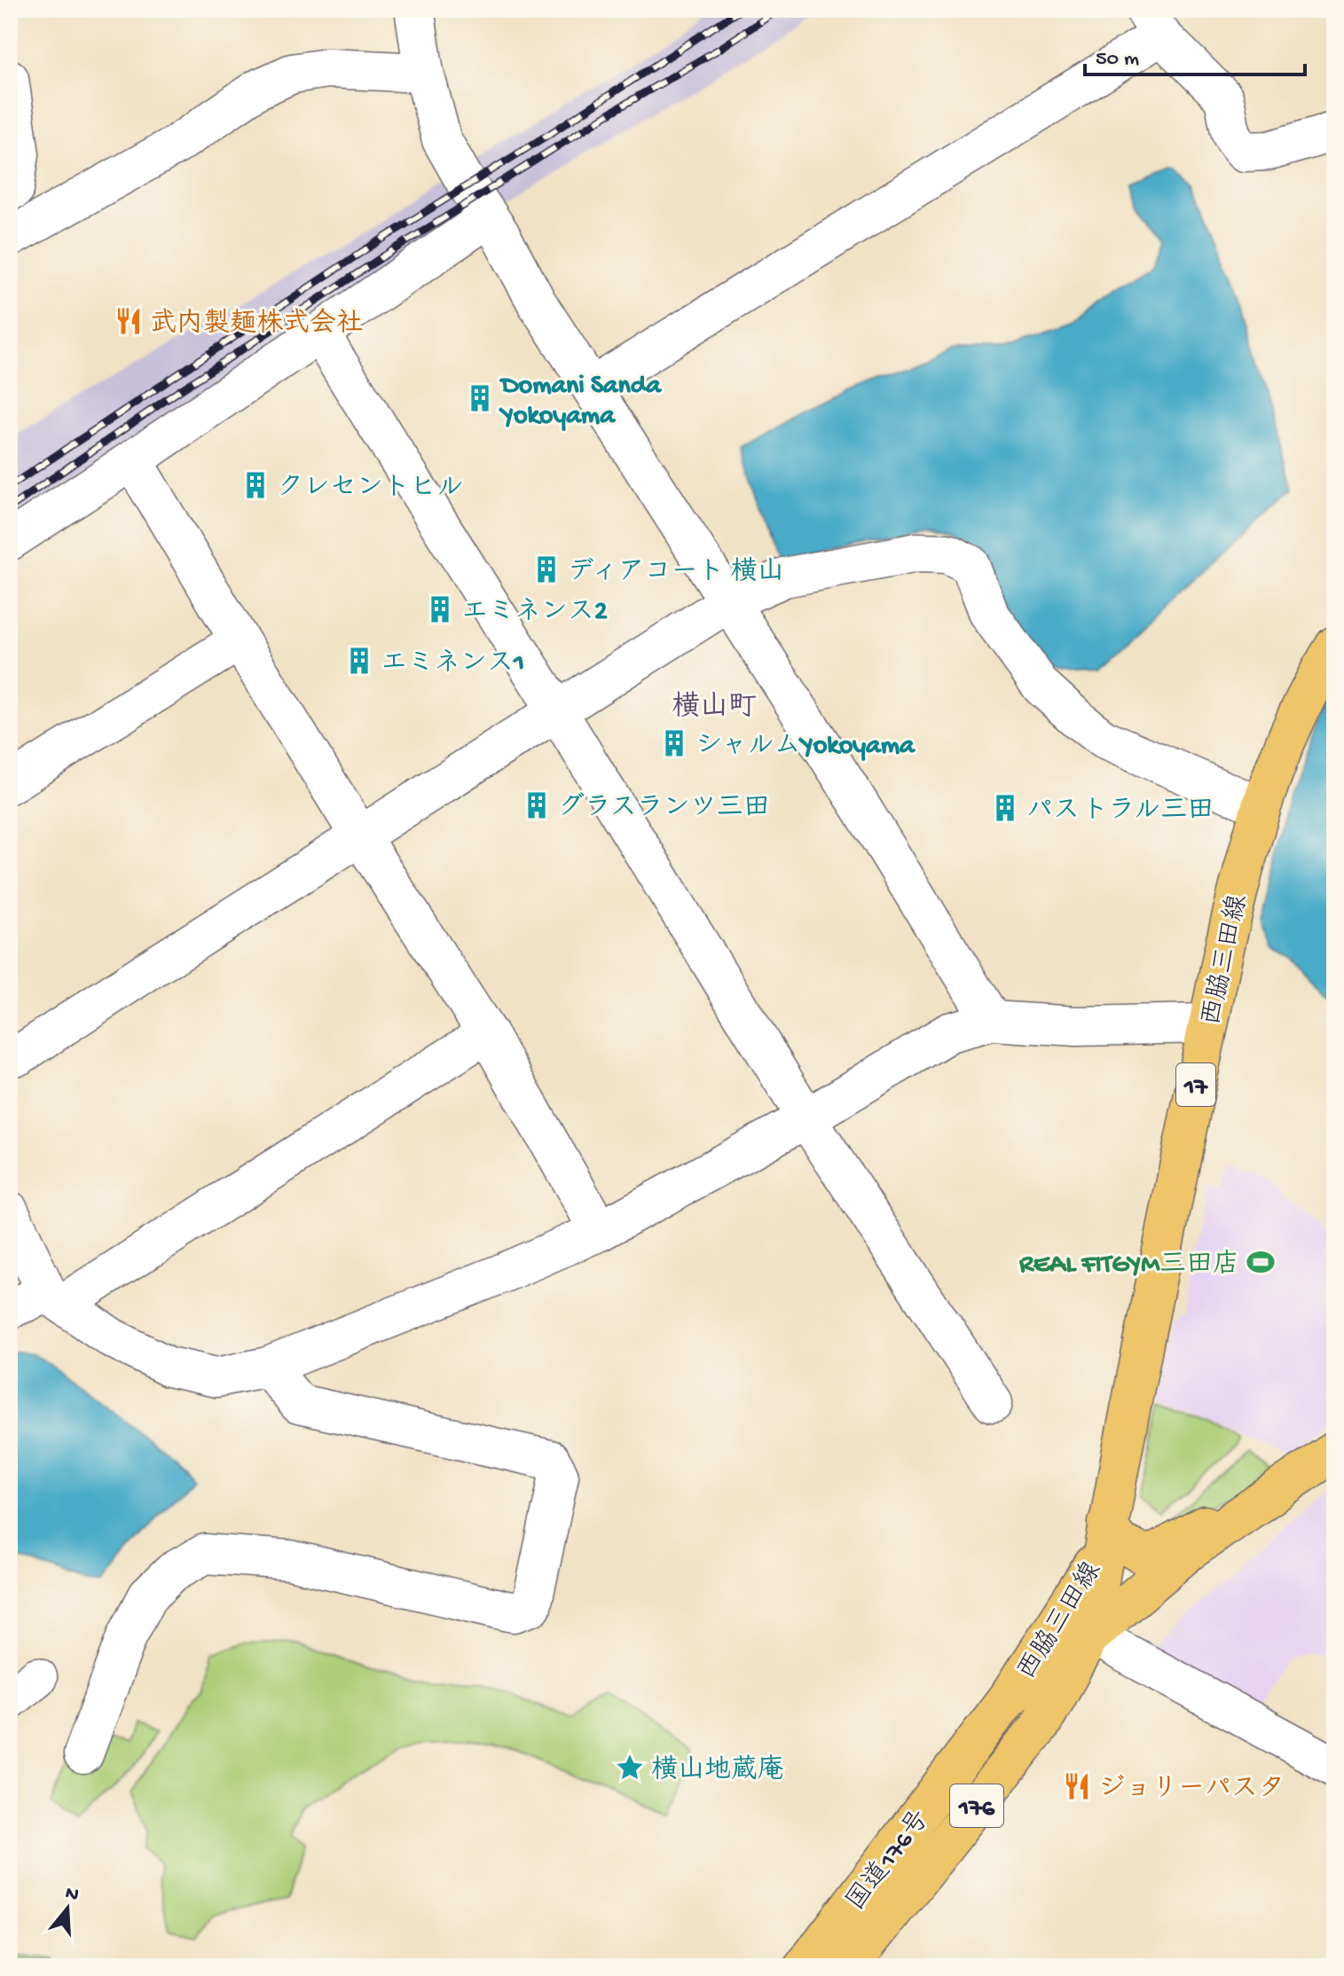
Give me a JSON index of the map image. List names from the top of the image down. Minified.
{"streets":{"main road":["西脇三田線","17","176","国道176号"]},"crossings":[["西脇三田線","国道176号"]],"districts":["横山町"],"places":{"restaurant":["武内製麺株式会社","ジョリーパスタ"],"building":["Domani Sanda Yokoyama","クレセントヒル","ディアコート 横山","エミネンス2","エミネンス1","シャルムYokoyama","グラスランツ三田","パストラル三田"],"sports":["REAL FITGYM三田店"],"place":["横山地蔵庵"]},"scale_bar":"50 m","north":"top"}
